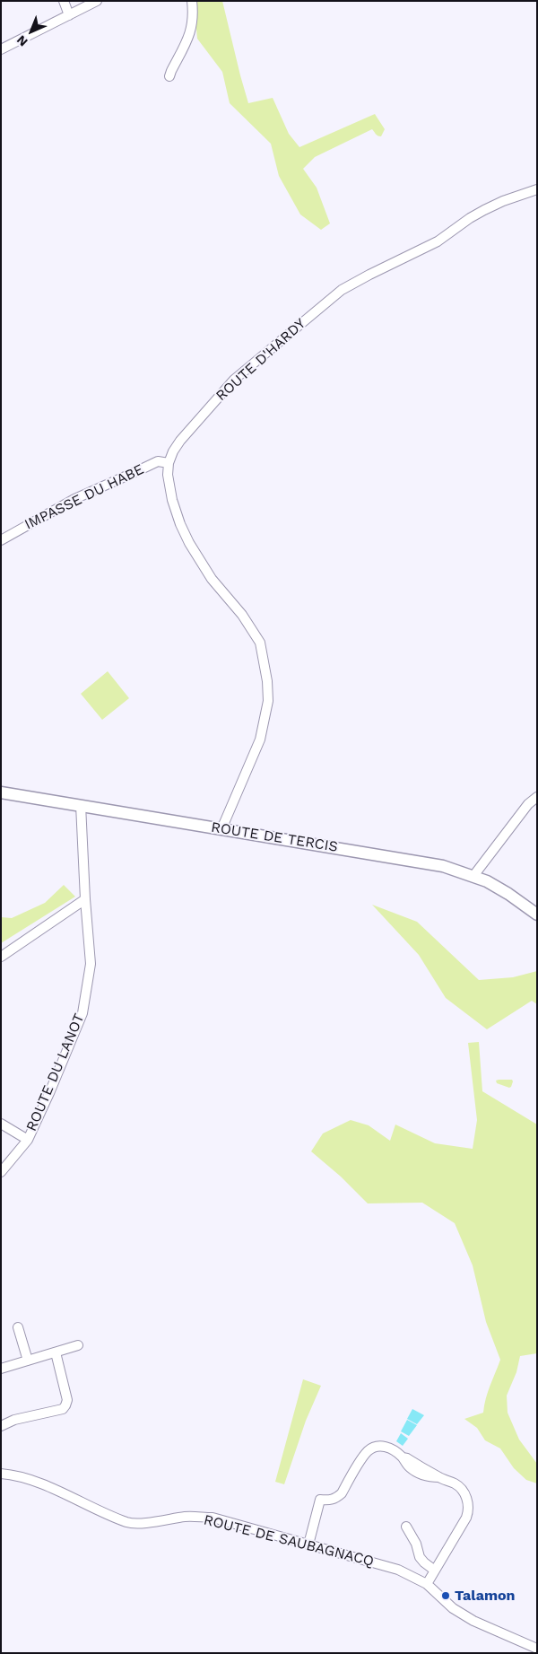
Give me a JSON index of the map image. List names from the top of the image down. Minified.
{"streets":{"main road":["ROUTE DE TERCIS"],"street":["ROUTE D'HARDY","IMPASSE DU HABE","ROUTE DU LANOT","ROUTE DE SAUBAGNACQ"]},"crossings":[["ROUTE D'HARDY","IMPASSE DU HABE"],["ROUTE D'HARDY","ROUTE DE TERCIS"],["ROUTE DE TERCIS","ROUTE DU LANOT"]],"places":["Talamon"],"north":"bottom left"}
